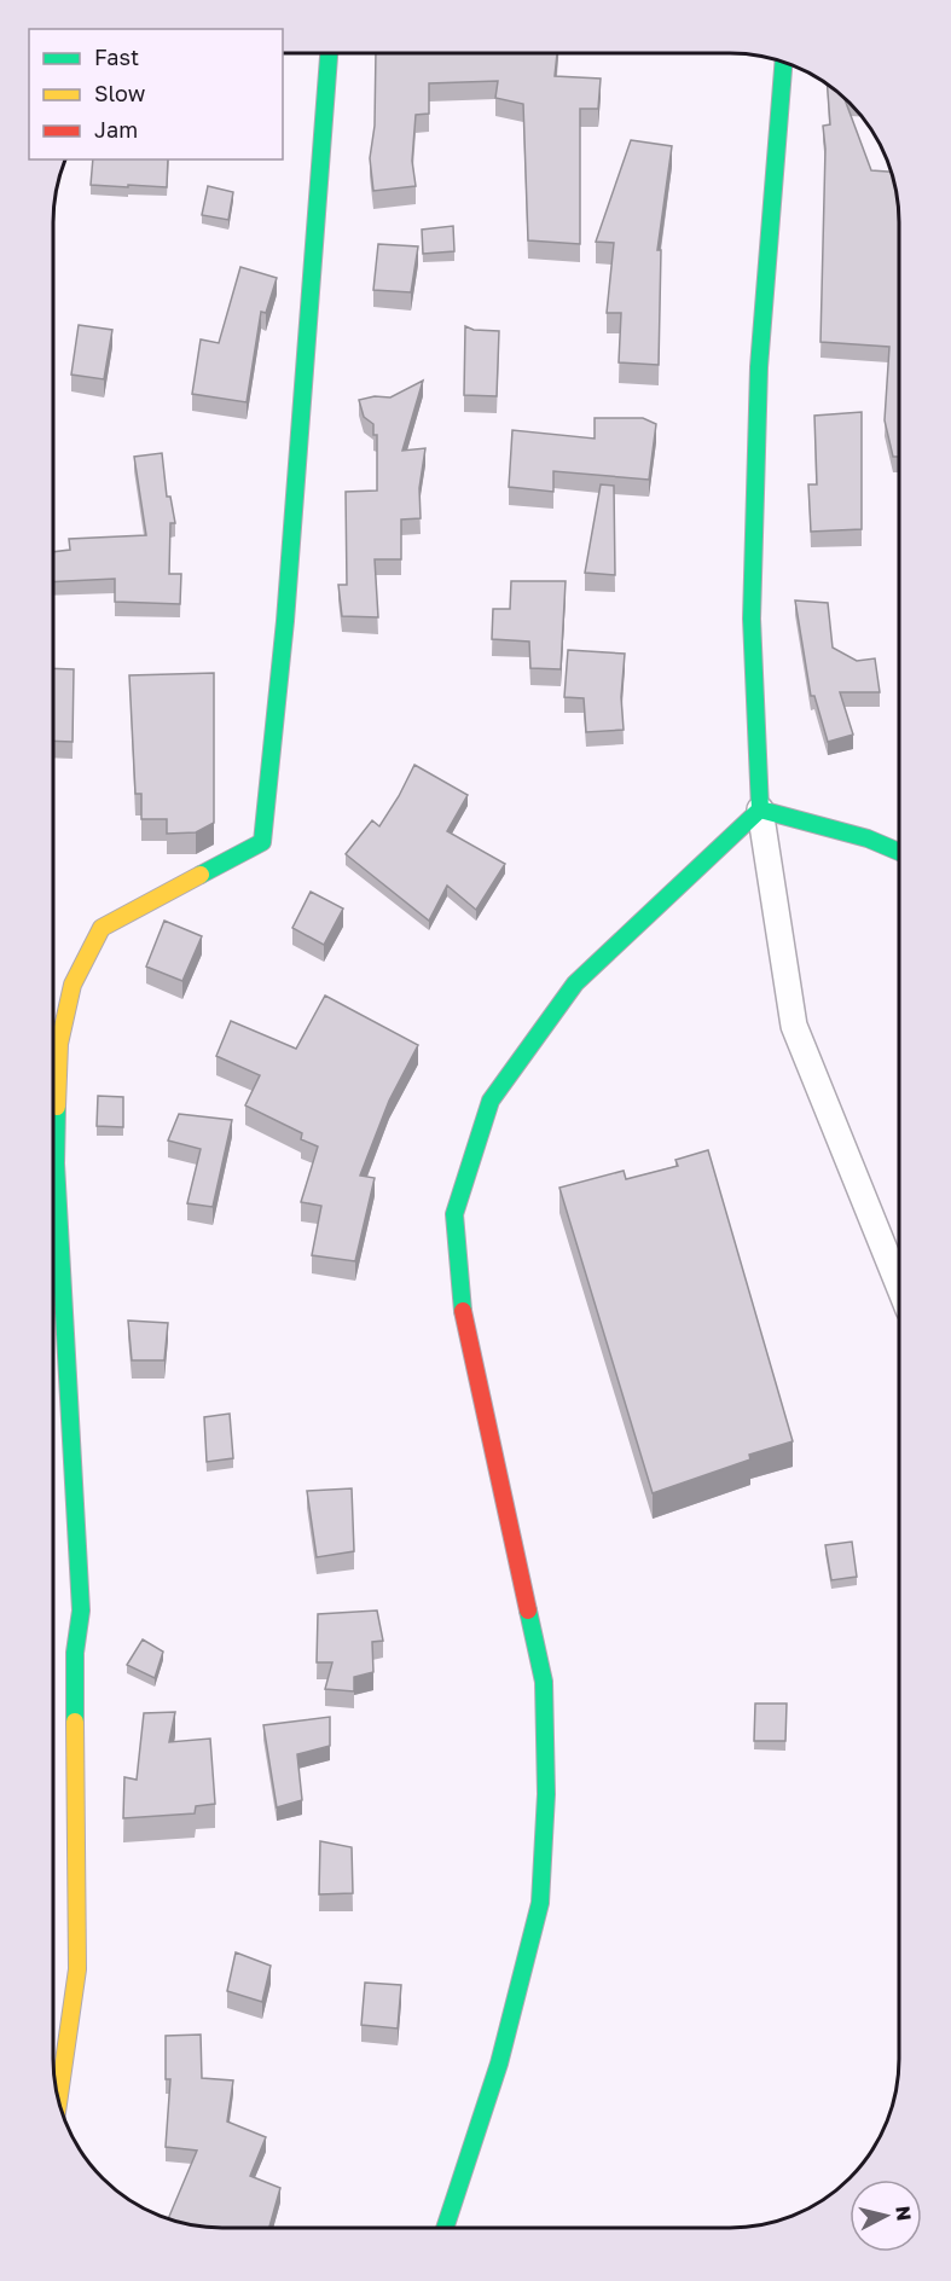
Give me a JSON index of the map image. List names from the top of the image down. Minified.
{"legend":["Fast","Slow","Jam"],"north":"right"}
